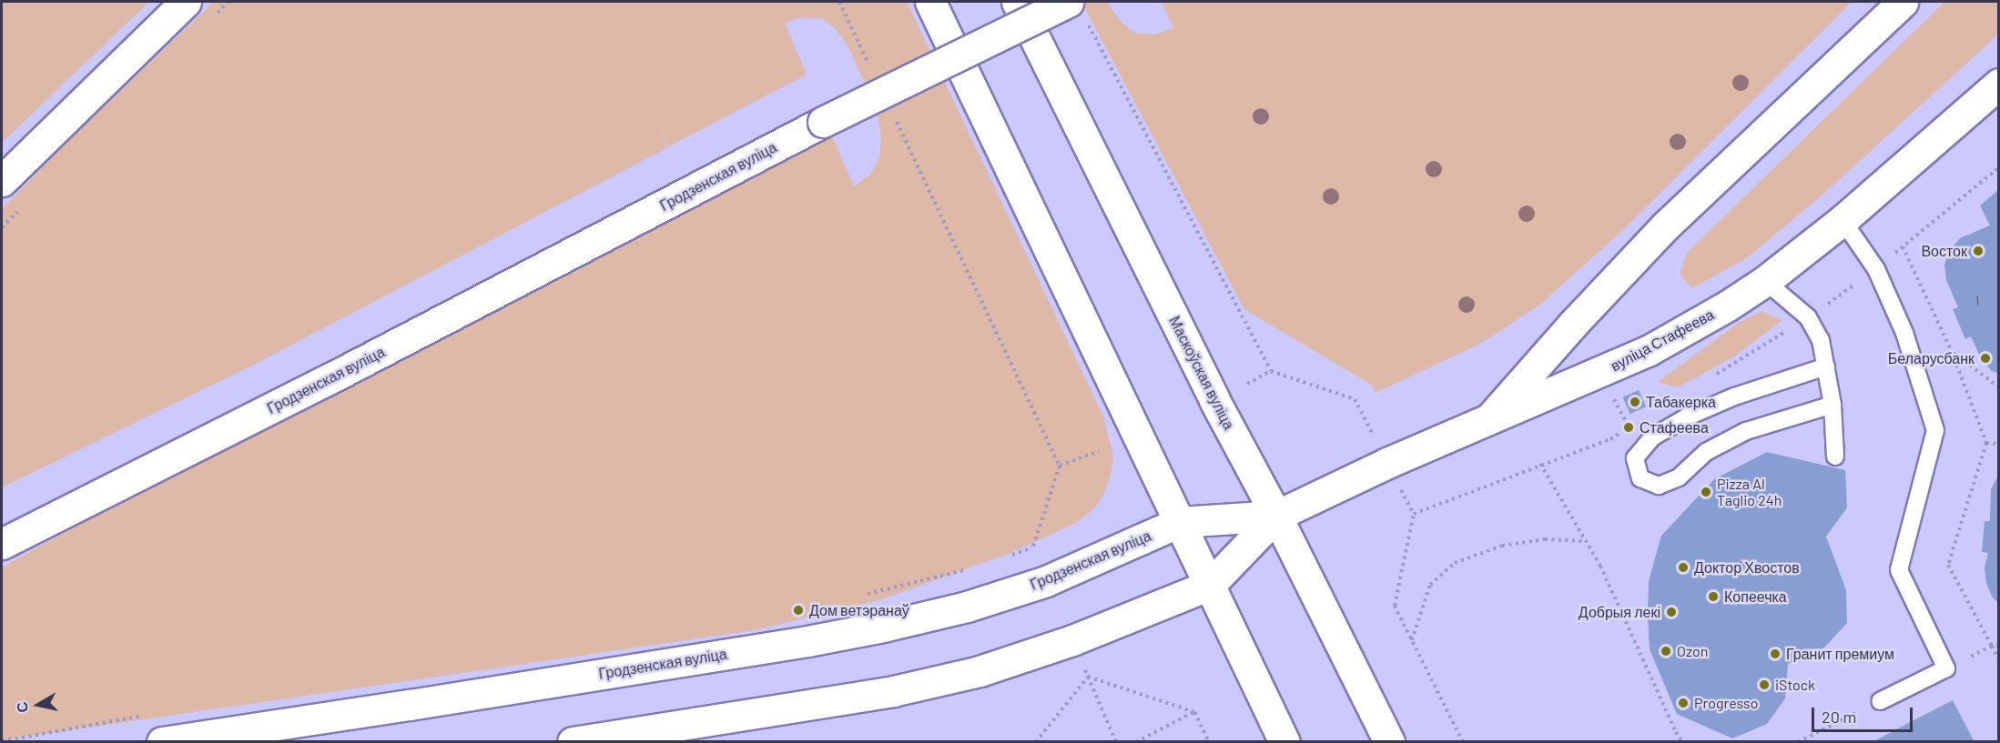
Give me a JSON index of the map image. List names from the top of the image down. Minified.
{"streets":{"main road":["Гродзенская вуліца","вуліца Стафеева","Маскоўская вуліца"]},"crossings":[["Гродзенская вуліца","вуліца Стафеева"],["Гродзенская вуліца","Маскоўская вуліца"],["вуліца Стафеева","Маскоўская вуліца"]],"places":["Восток","Беларусбанк","Табакерка","Стафеева","Pizza Al Taglio 24h","Доктор Хвостов","Копеечка","Дом ветэранаў","Добрыя лекі","Ozon","Гранит премиум","iStock","Progresso"],"house_numbers":["1"],"scale_bar":"20 m","north":"left"}
